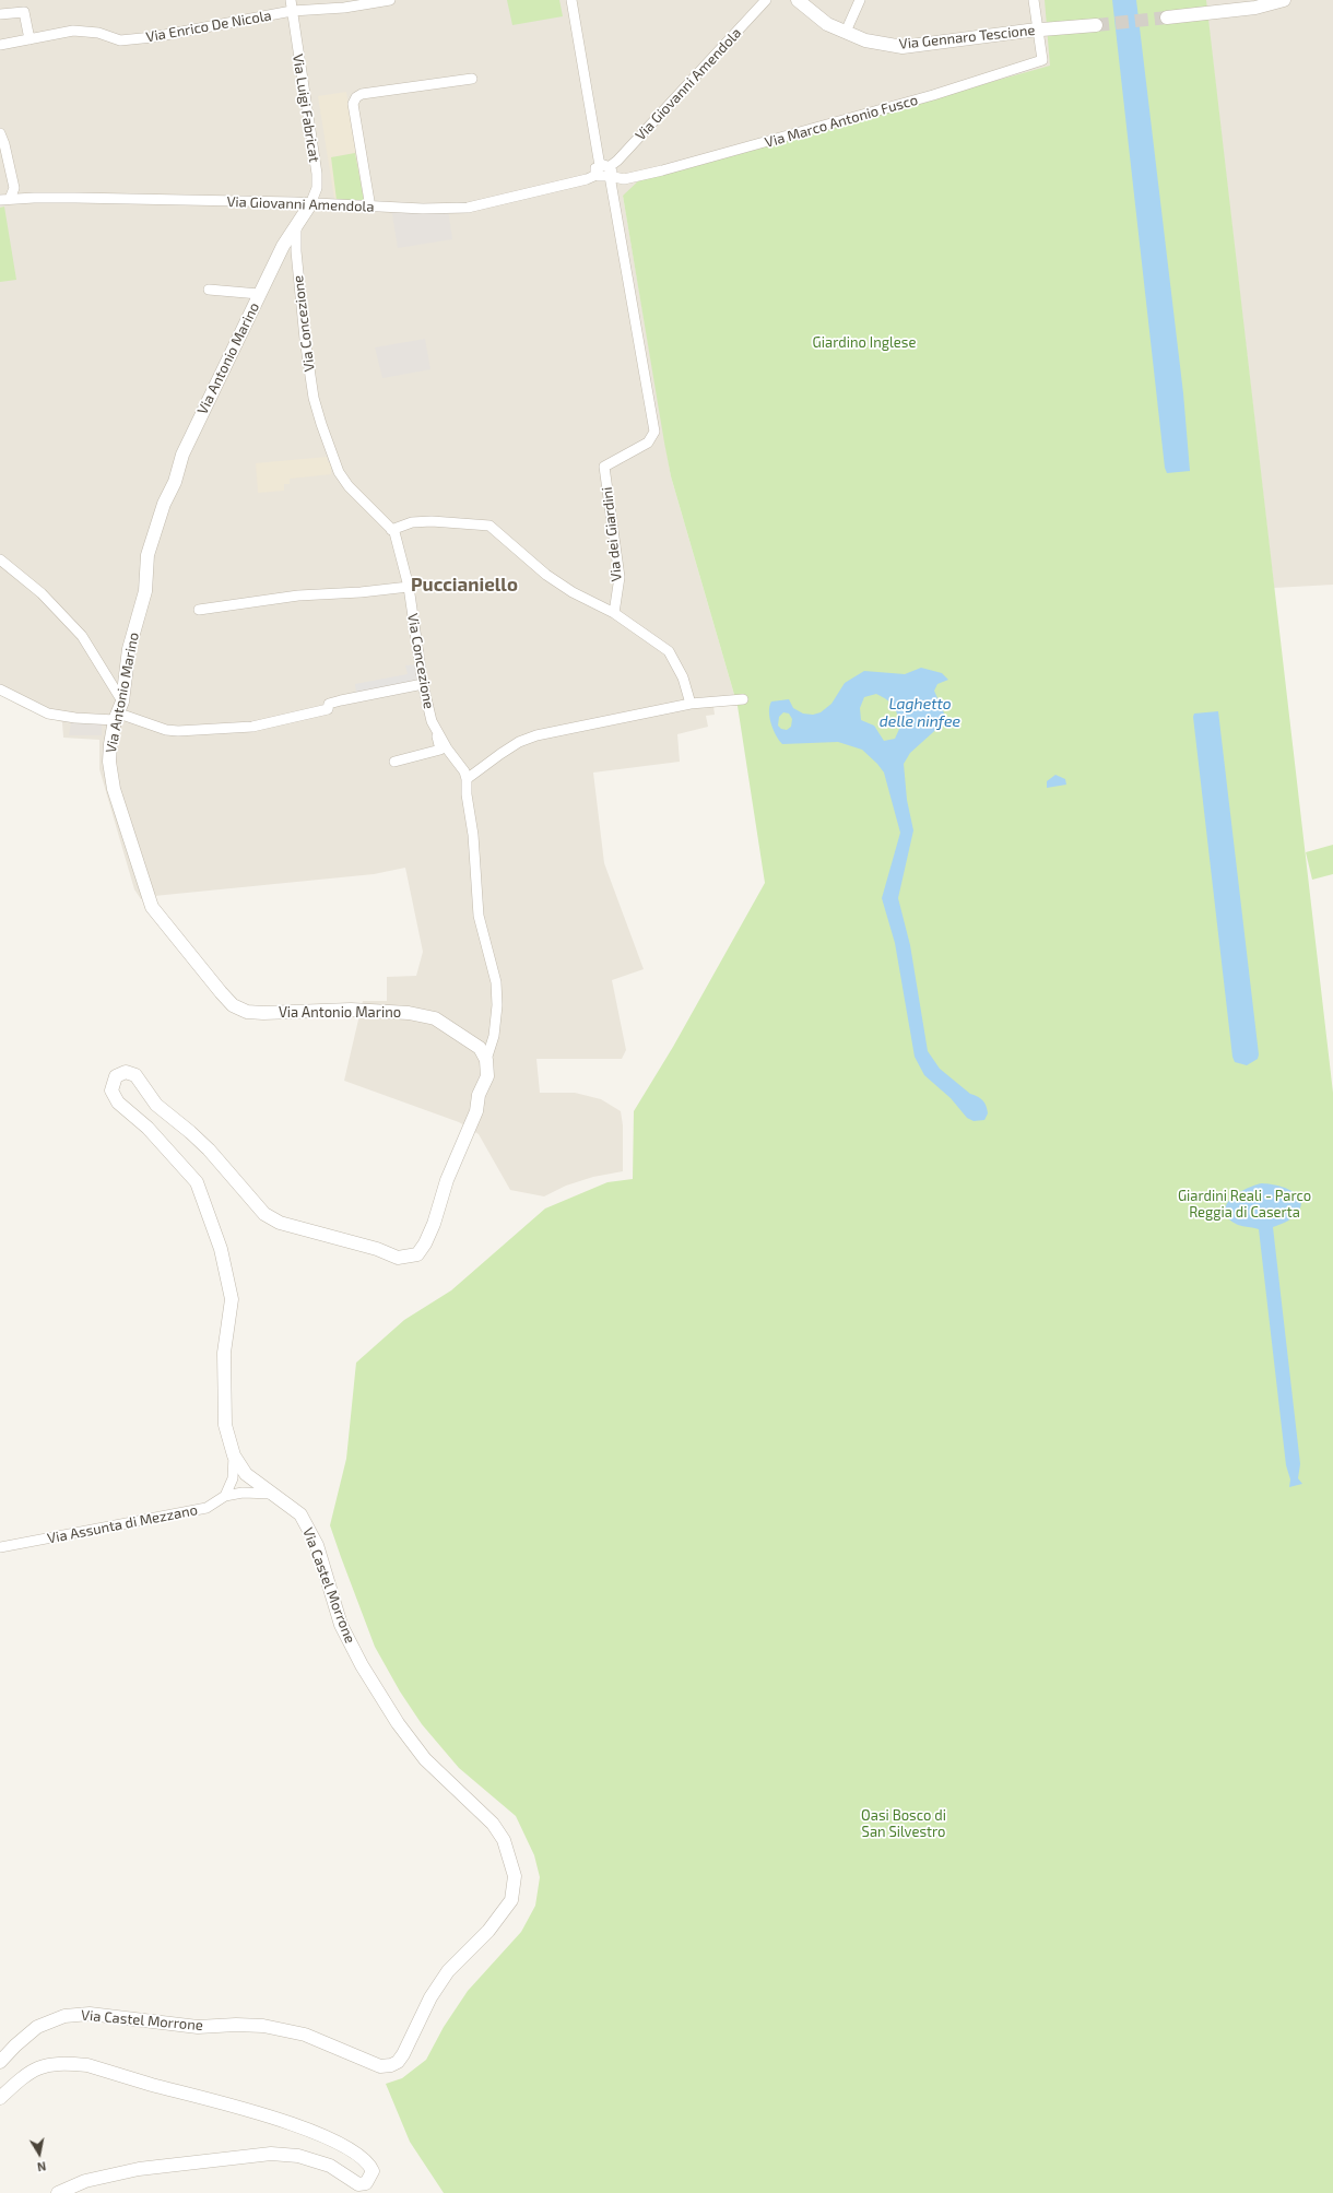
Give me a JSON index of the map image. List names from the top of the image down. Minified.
{"streets":{"street":["Via Enrico De Nicola","Via Gennaro Tescione","Via Giovanni Amendola","Via Luigi Fabricat","Via Marco Antonio Fusco","Via Concezione","Via Antonio Marino","Via dei Giardini","Via Assunta di Mezzano","Via Castel Morrone"]},"crossings":[["Via Enrico De Nicola","Via Luigi Fabricat"],["Via Gennaro Tescione","Via Marco Antonio Fusco"],["Via Giovanni Amendola","Via Luigi Fabricat"],["Via Giovanni Amendola","Via Marco Antonio Fusco"],["Via Giovanni Amendola","Via Antonio Marino"],["Via Giovanni Amendola","Via dei Giardini"],["Via Luigi Fabricat","Via Antonio Marino"],["Via Marco Antonio Fusco","Via dei Giardini"],["Via Concezione","Via Antonio Marino"]],"districts":["Puccianiello"],"water":["Laghetto delle ninfee"],"parks":["Giardino Inglese","Giardini Reali - Parco Reggia di Caserta","Oasi Bosco di San Silvestro"],"north":"bottom"}
